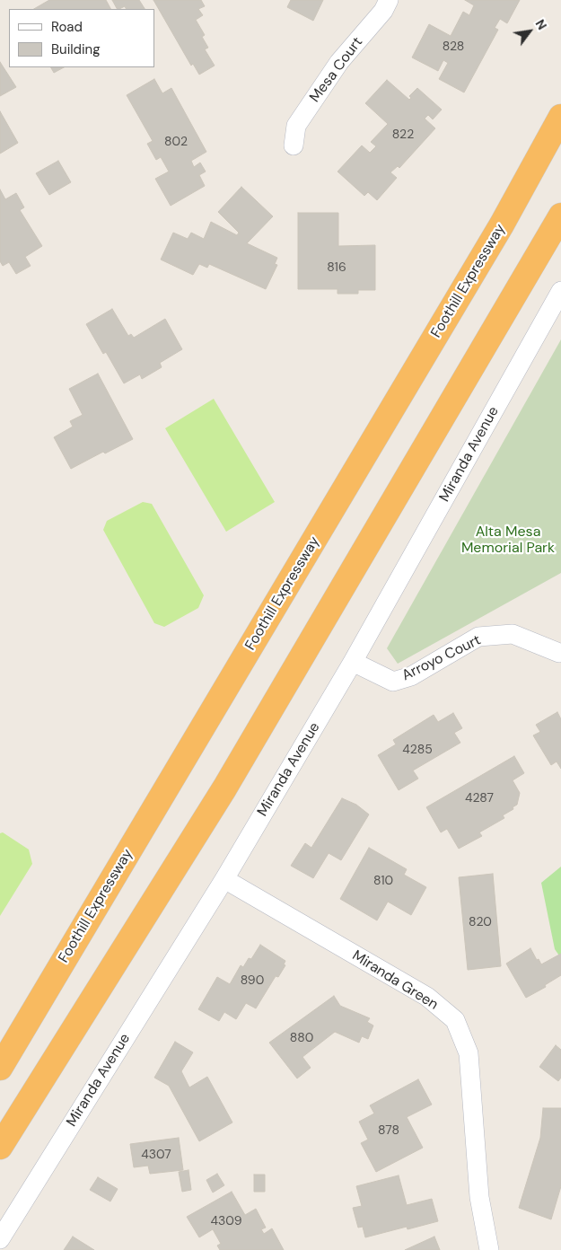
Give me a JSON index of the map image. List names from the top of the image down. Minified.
{"streets":{"highway":["Foothill Expressway"],"street":["Mesa Court","Miranda Avenue","Arroyo Court","Miranda Green"]},"crossings":[["Miranda Avenue","Arroyo Court"],["Miranda Avenue","Miranda Green"]],"parks":["Alta Mesa Memorial Park"],"house_numbers":["828","822","802","816","4285","4287","810","820","890","880","878","4307","4309"],"legend":["Road","Building"],"north":"top right"}
